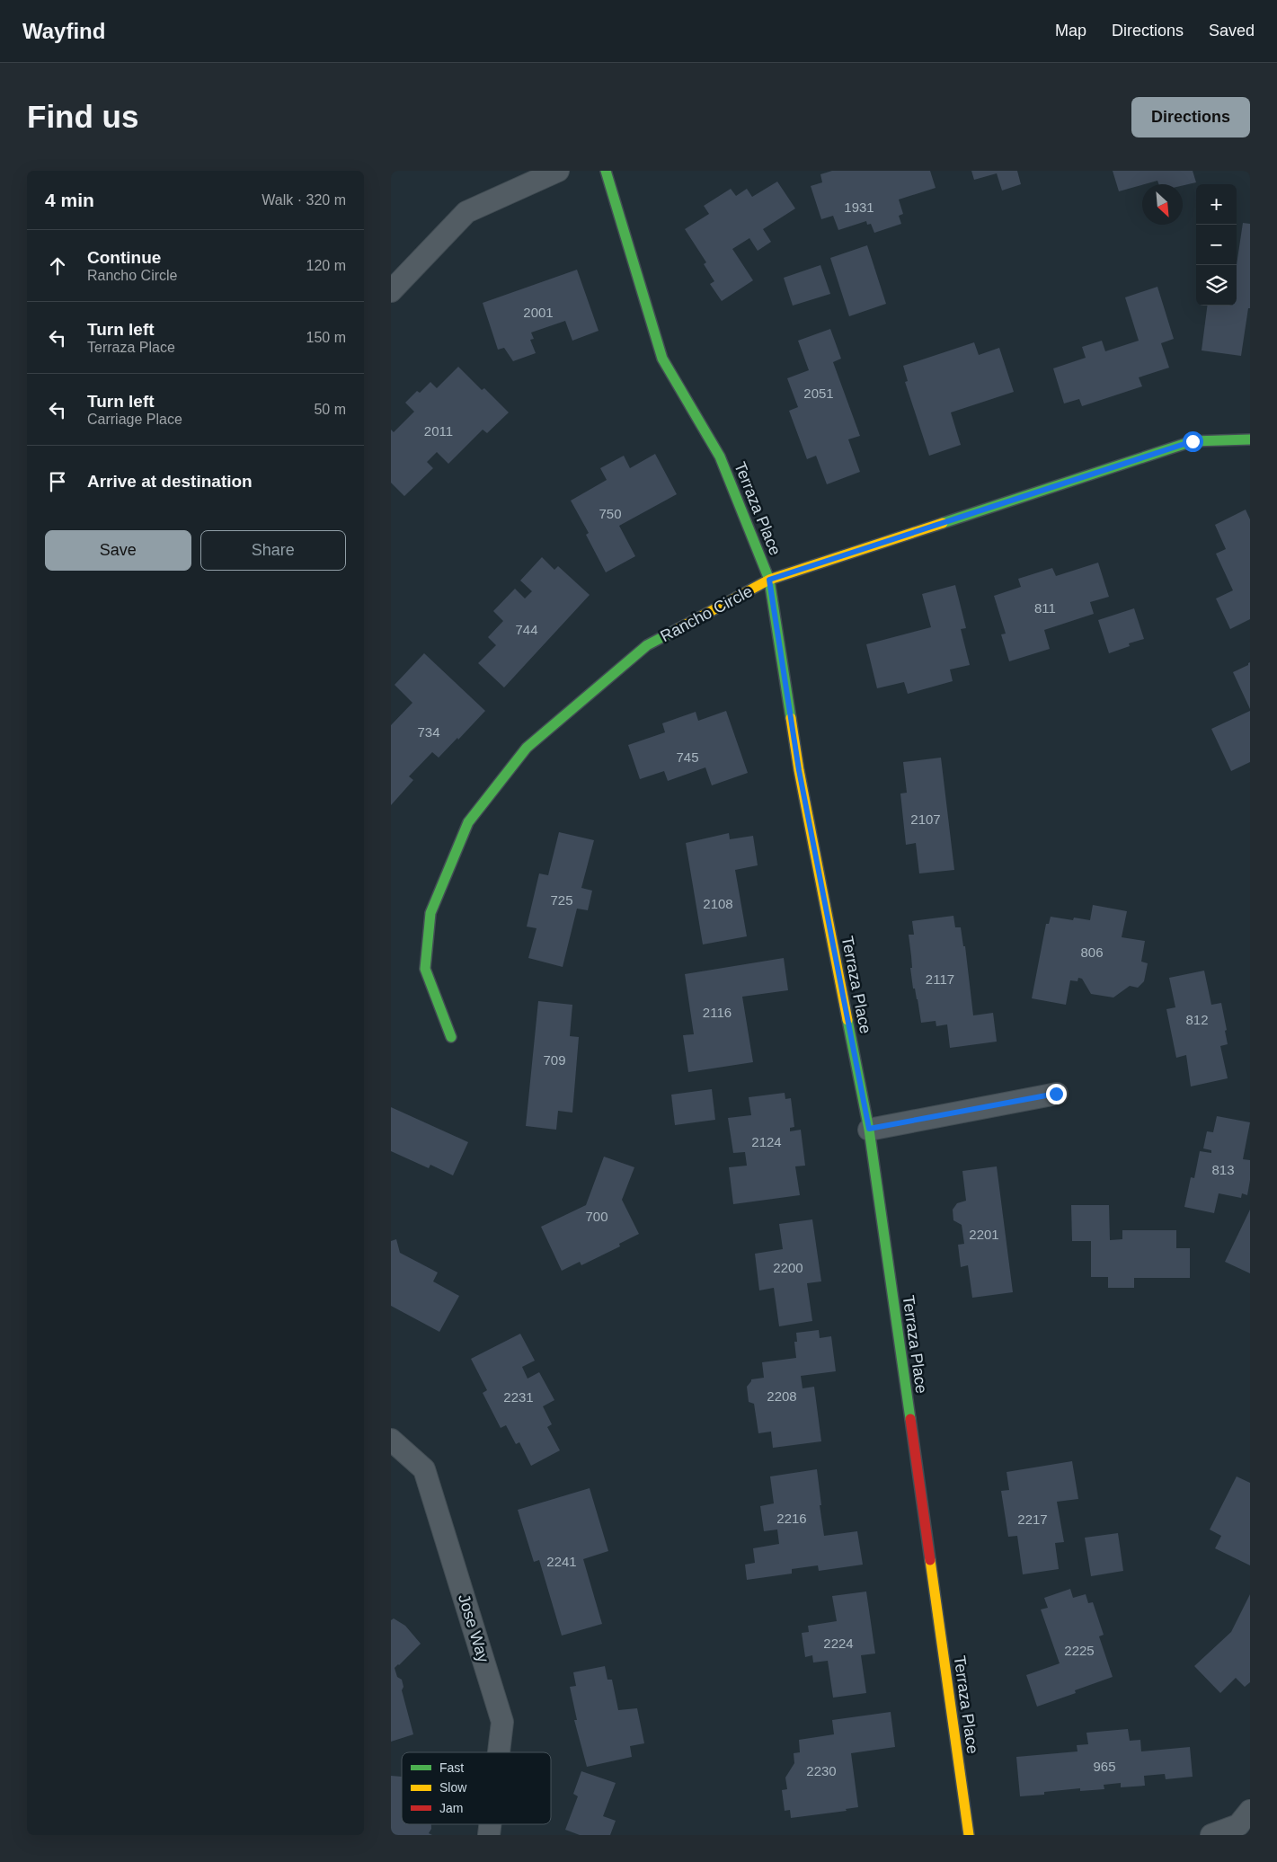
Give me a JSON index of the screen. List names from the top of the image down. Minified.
{"streets":{"street":["Terraza Place","Rancho Circle","Jose Way"]},"crossings":[["Terraza Place","Rancho Circle"]],"house_numbers":["1931","2001","2051","2011","750","811","744","734","745","2107","725","2108","806","2117","2116","812","709","2124","813","700","2201","2200","2208","2231","2216","2217","2241","2224","2225","965","2230"],"legend":["Fast","Slow","Jam"],"north":"bottom right","page":{"header":"Wayfind","nav":["Map","Directions","Saved"],"buttons":["Directions",["Save","Share"]],"title":"Find us","heading":["4 min","Walk · 320 m"],"map_buttons":["+","−"],"list":[["Continue","Rancho Circle","120 m"],["Turn left","Terraza Place","150 m"],["Turn left","Carriage Place","50 m"],"Arrive at destination"]}}
